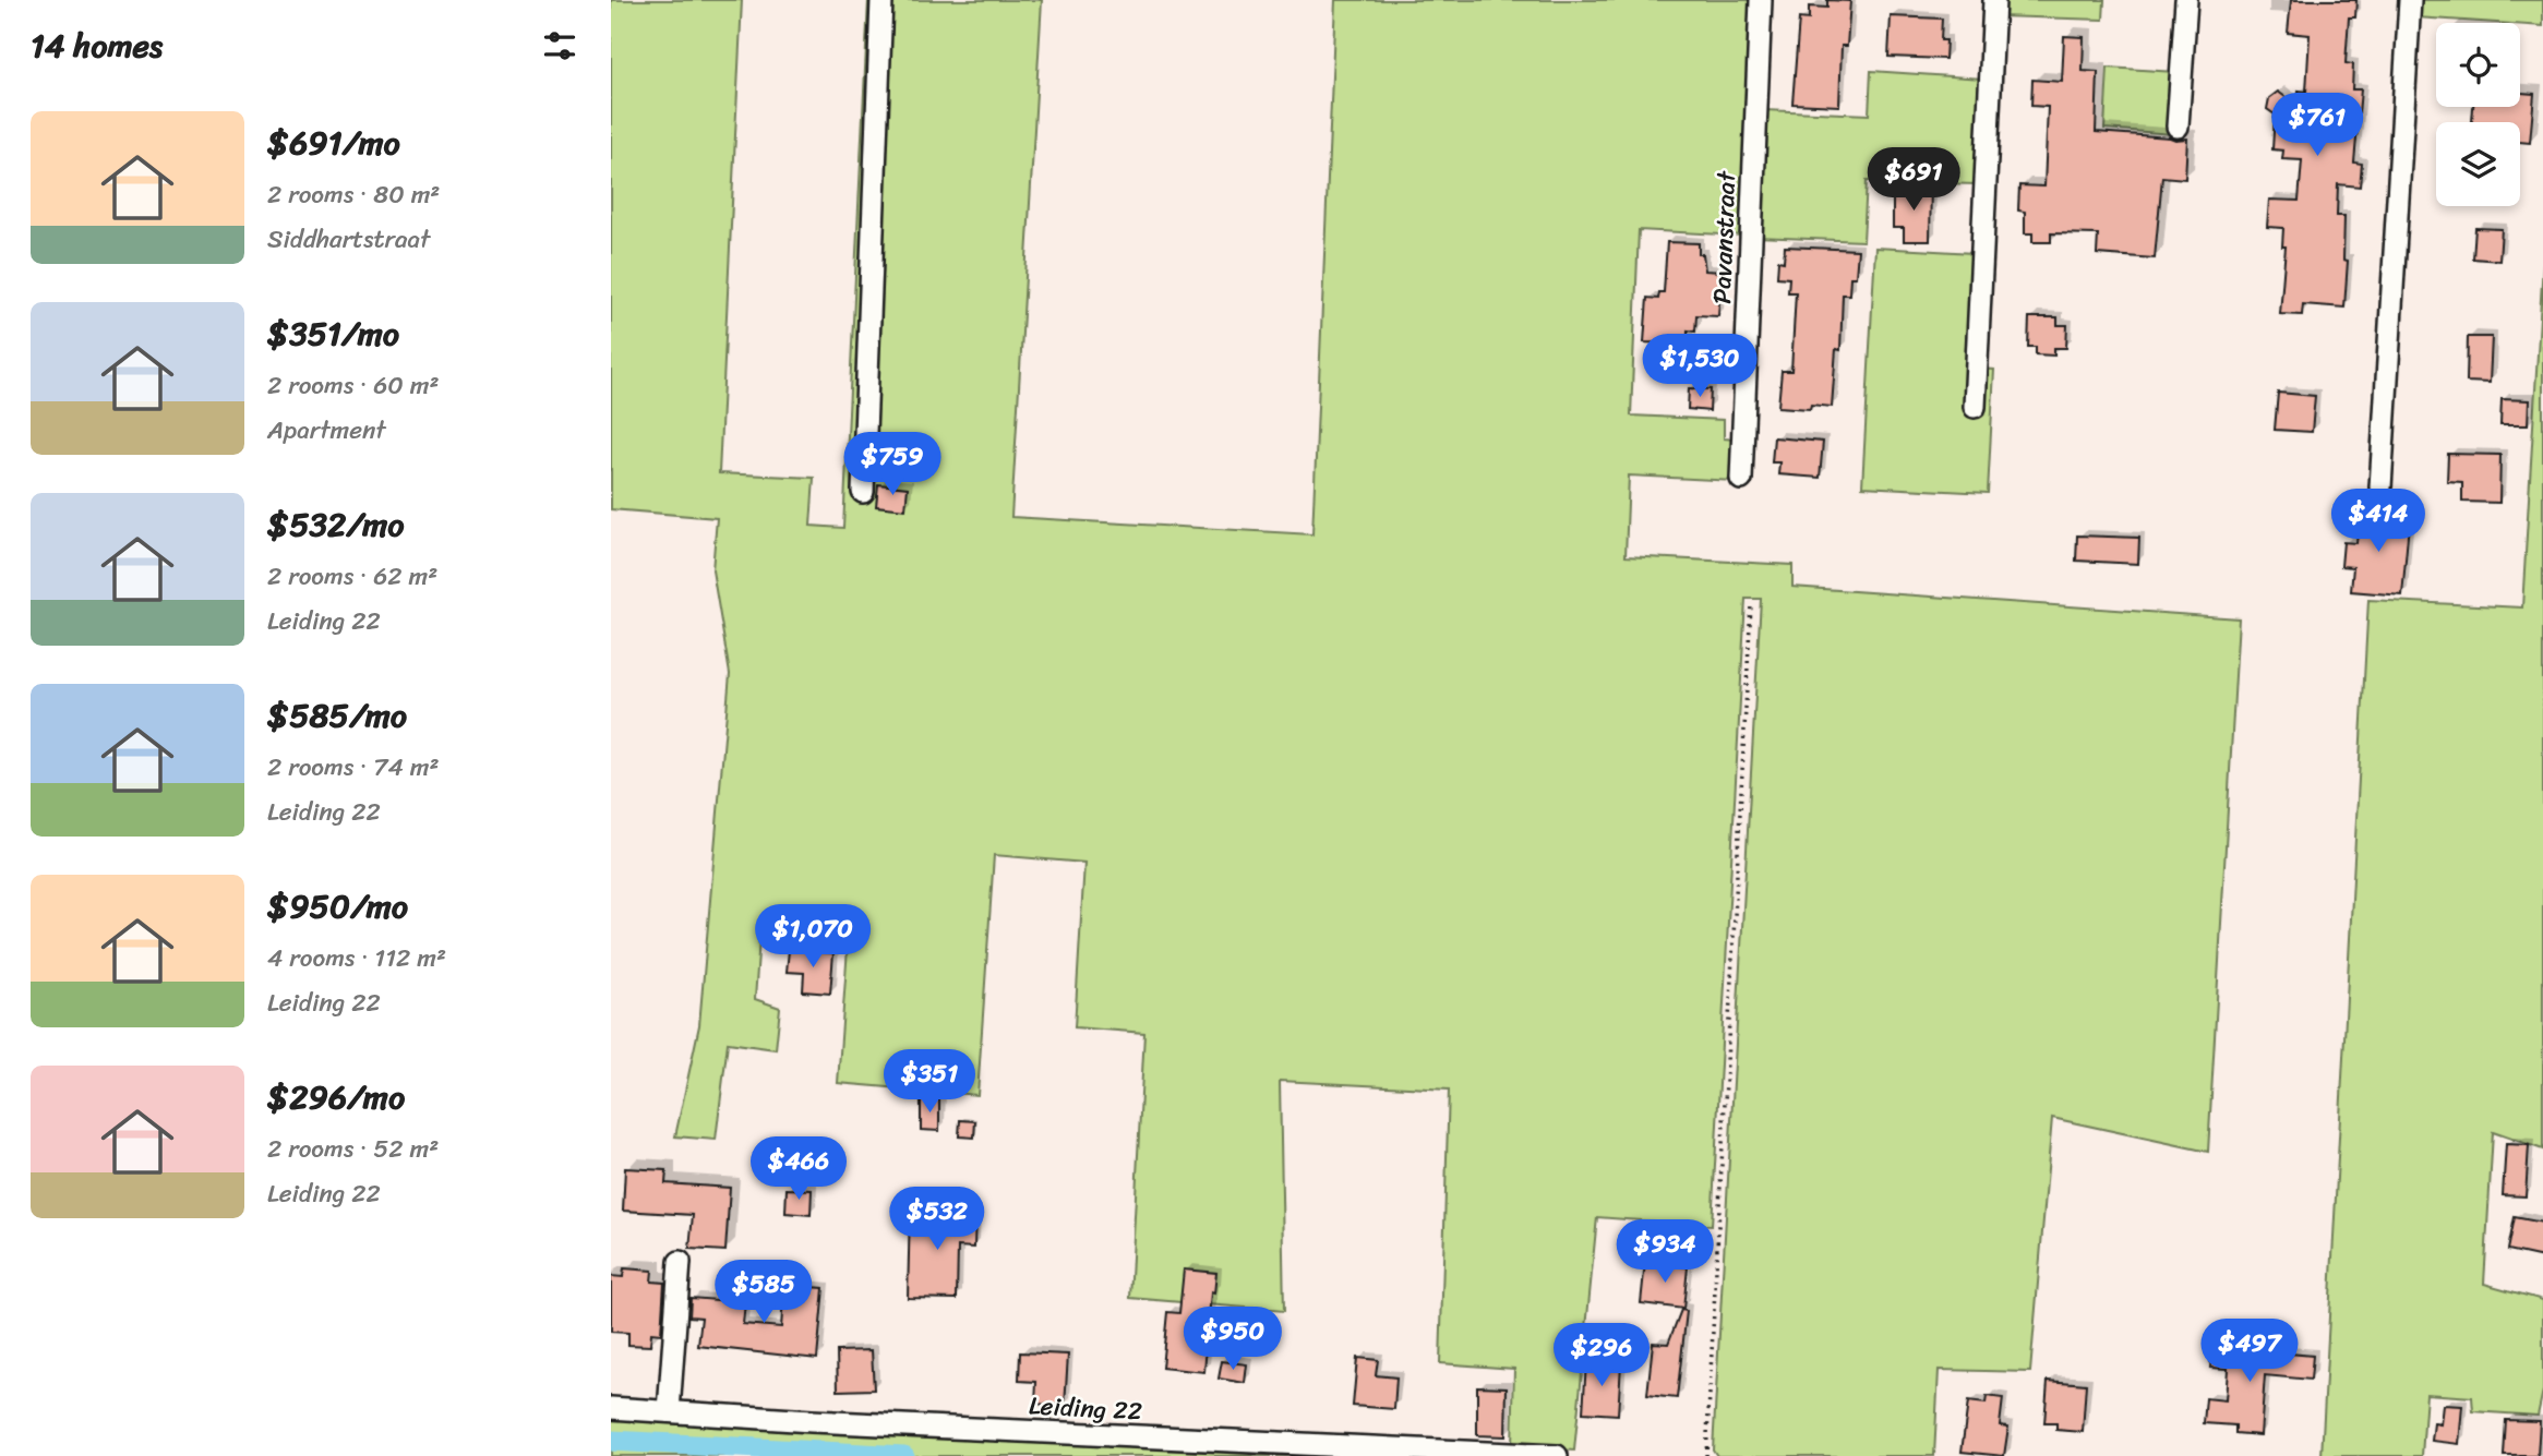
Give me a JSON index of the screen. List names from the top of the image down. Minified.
{"streets":{"street":["Pavanstraat","Leiding 22"]},"page":{"heading":"14 homes","list":[{"name":"$691/mo","note":"2 rooms · 80 m² · Siddhartstraat"},{"name":"$351/mo","note":"2 rooms · 60 m² · Apartment"},{"name":"$532/mo","note":"2 rooms · 62 m² · Leiding 22"},{"name":"$585/mo","note":"2 rooms · 74 m² · Leiding 22"},{"name":"$950/mo","note":"4 rooms · 112 m² · Leiding 22"},{"name":"$296/mo","note":"2 rooms · 52 m² · Leiding 22"}],"price":["$761","$691","$1,530","$759","$414","$1,070","$351","$466","$532","$934","$585","$950","$497","$296"]}}
